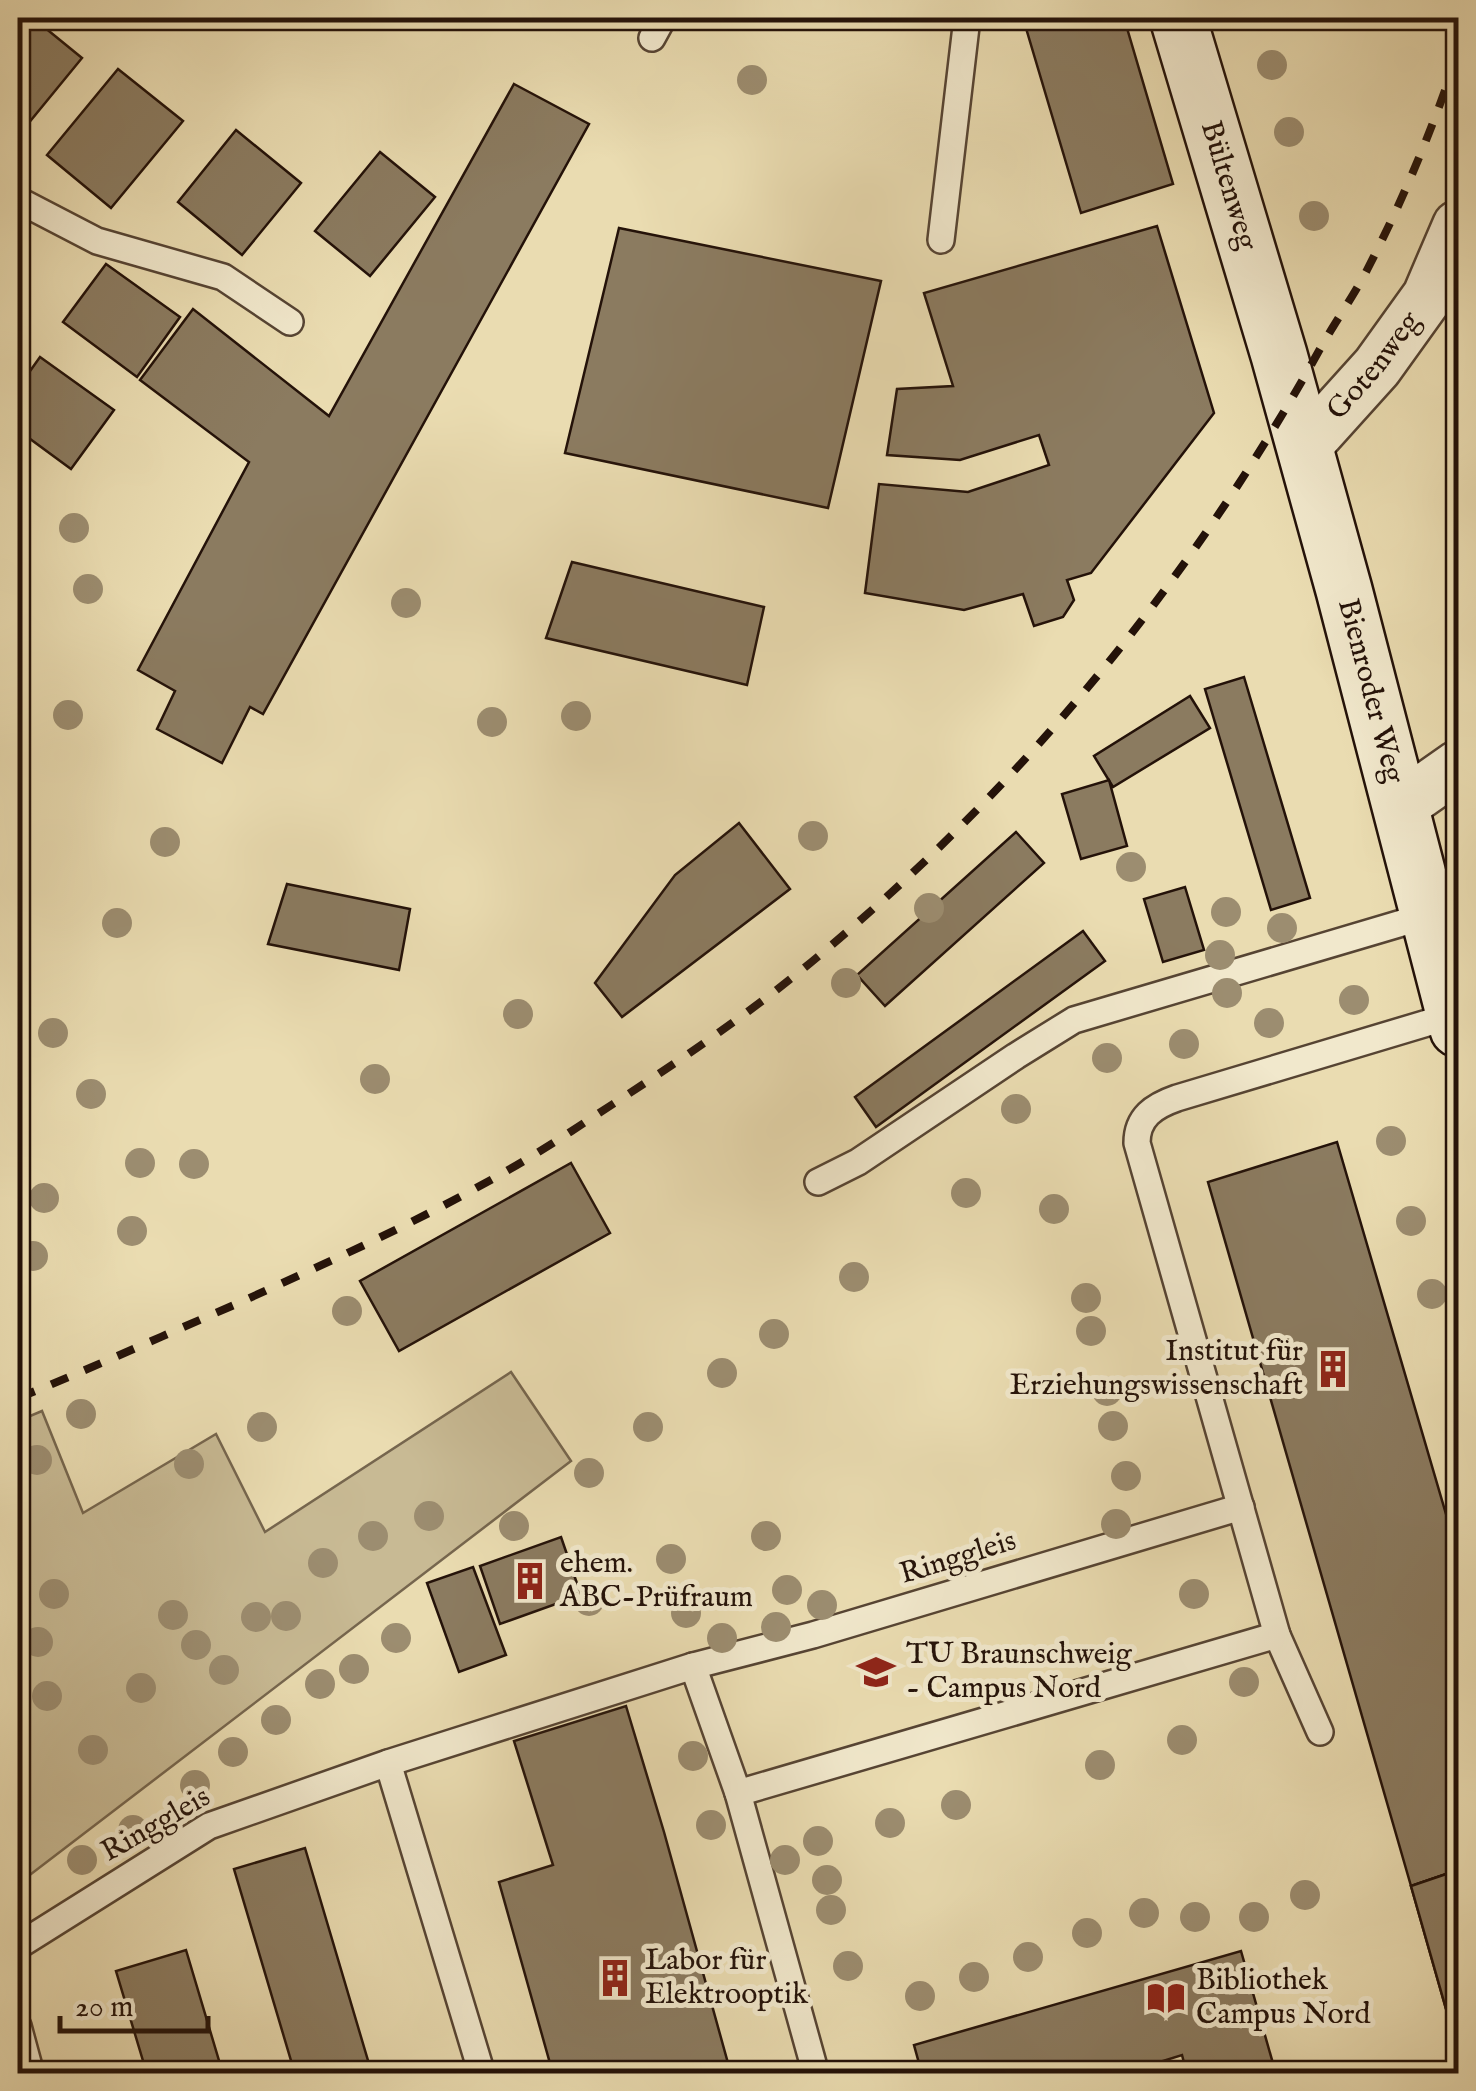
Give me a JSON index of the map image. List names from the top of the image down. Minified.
{"streets":{"main road":["Bültenweg","Bienroder Weg"],"street":["Gotenweg"],"lane":["Ringgleis"]},"crossings":[["Bültenweg","Bienroder Weg"],["Gotenweg","Bienroder Weg"]],"places":{"building":["Institut für Erziehungswissenschaft","ehem. ABC-Prüfraum","Labor für Elektrooptik"],"school or university":["TU Braunschweig - Campus Nord"],"library":["Bibliothek Campus Nord"]},"scale_bar":"20 m"}
